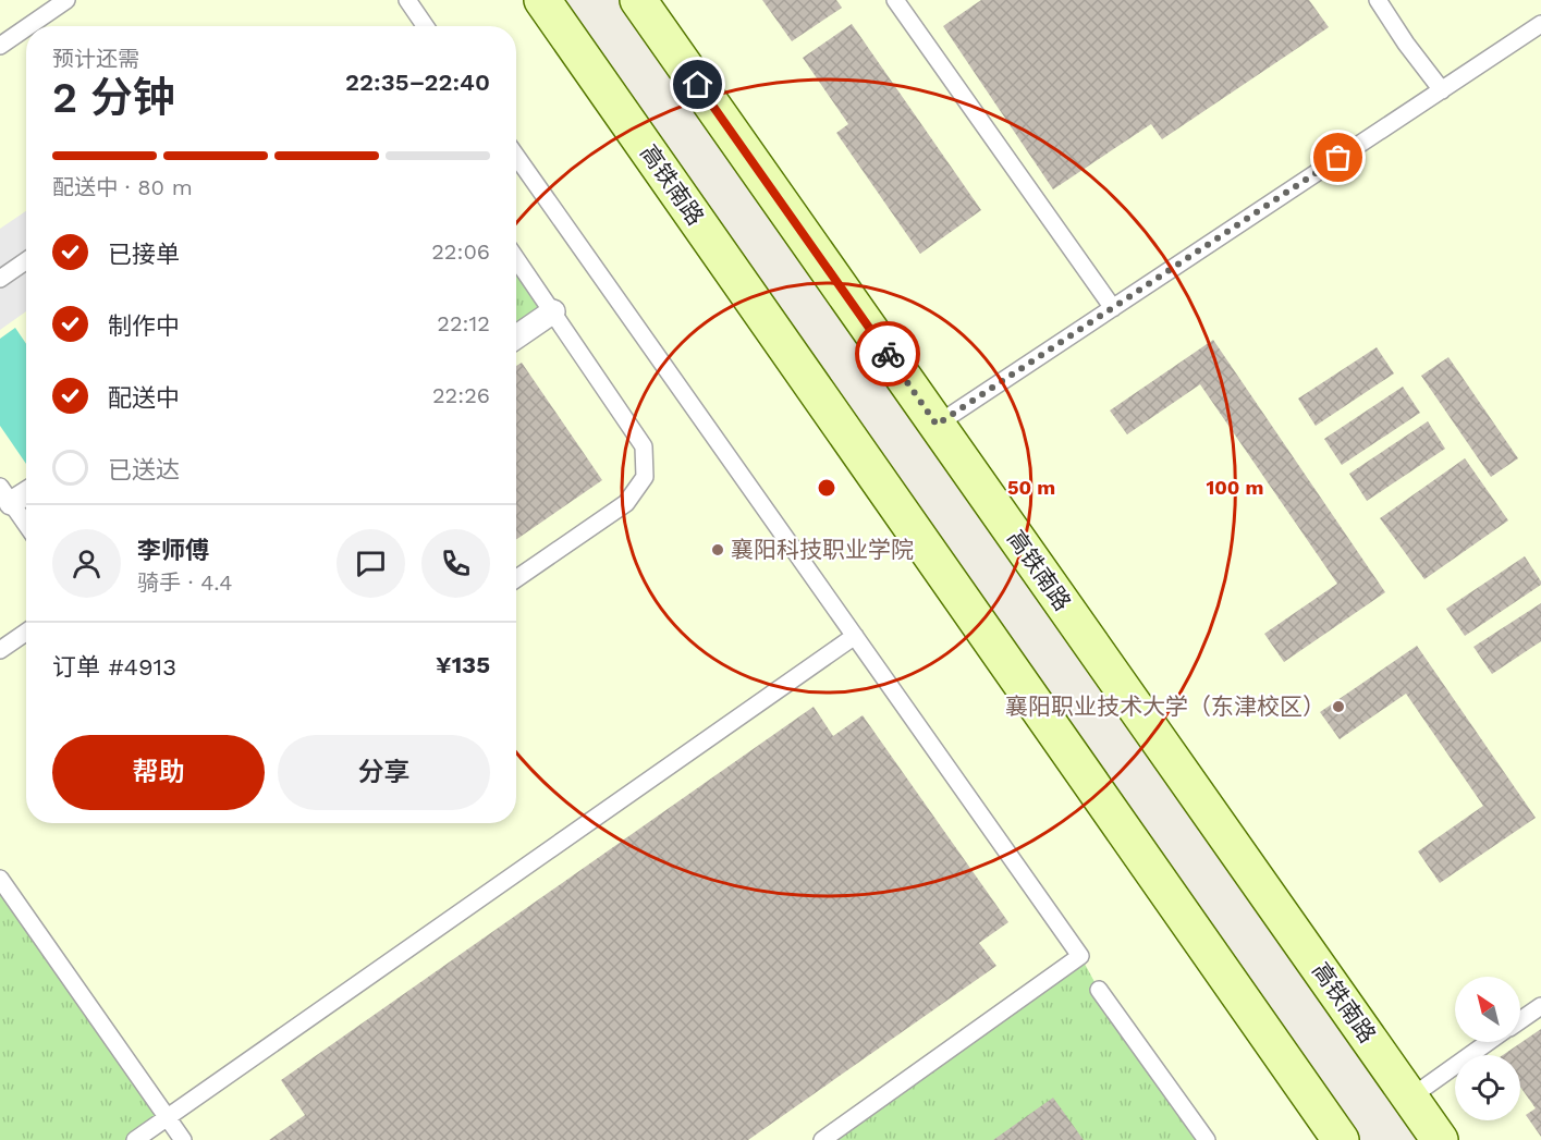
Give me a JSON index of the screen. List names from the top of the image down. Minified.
{"streets":{"main road":["高铁南路"]},"places":["襄阳科技职业学院","襄阳职业技术大学（东津校区）"],"north":"top left","page":{"heading":["2 分钟","预计还需","22:35–22:40"],"panel":["李师傅","骑手 · 4.4","订单 #4913","¥135"],"bar":"配送中 · 80 m","list":[["已接单","22:06"],["制作中","22:12"],["配送中","22:26"],"已送达"],"buttons":["帮助","分享"]},"rings":["50 m","100 m"]}
